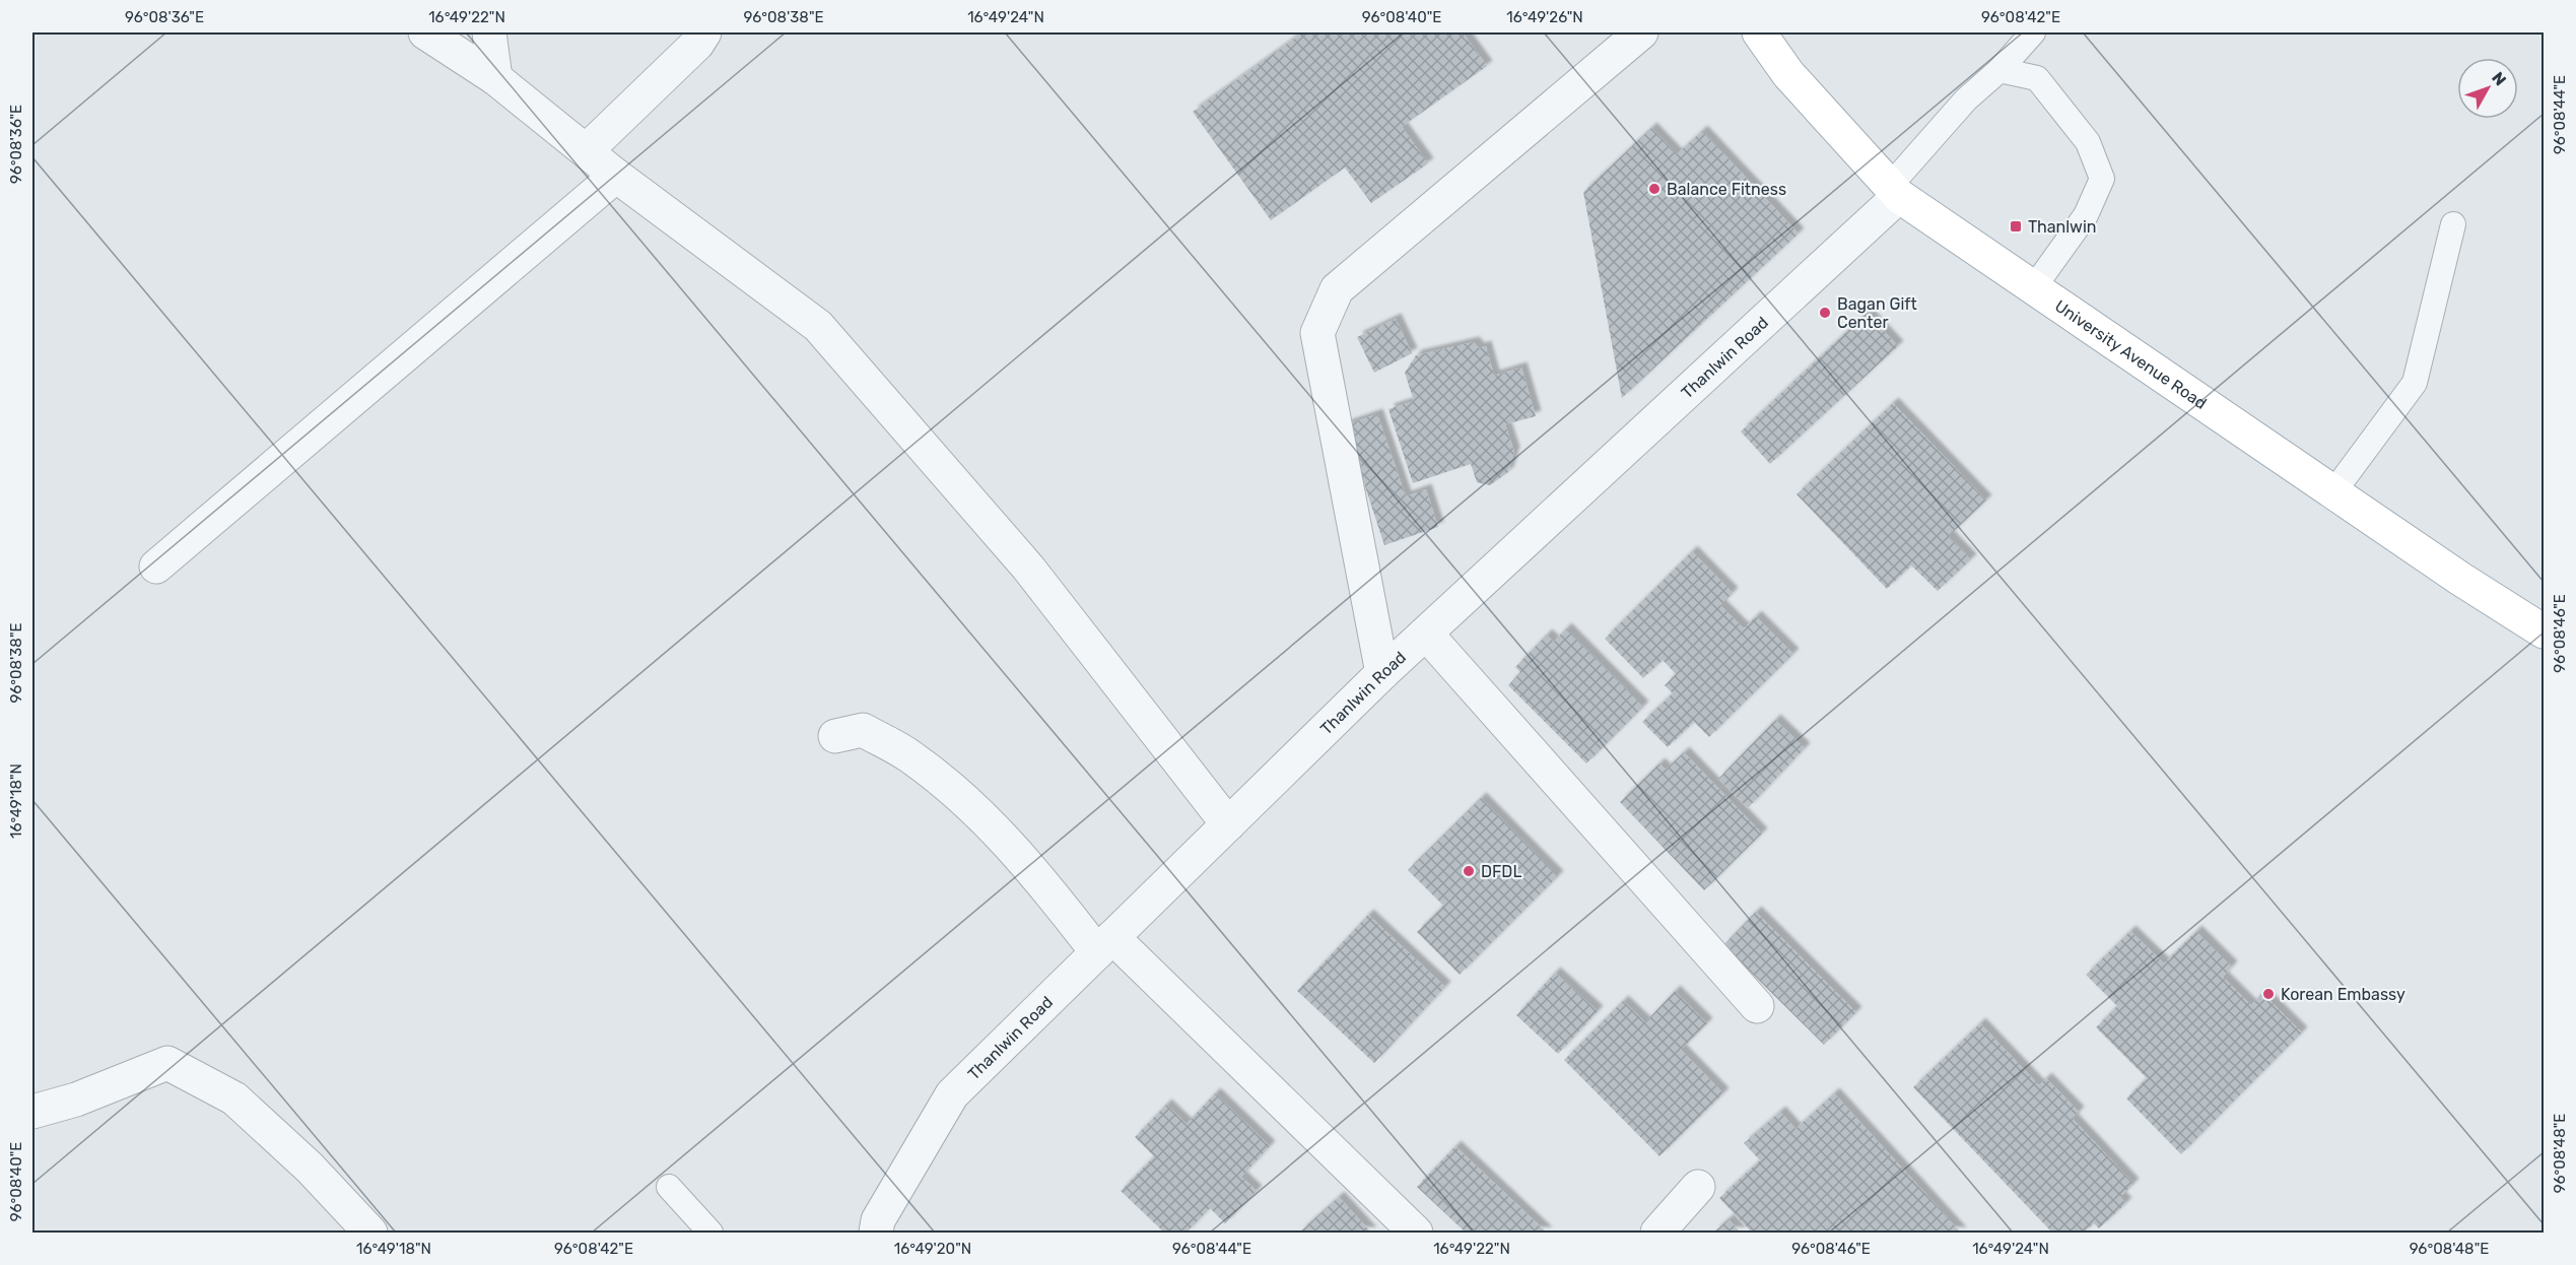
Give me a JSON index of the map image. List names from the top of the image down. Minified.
{"streets":{"main road":["University Avenue Road"],"street":["Thanlwin Road"]},"crossings":[["University Avenue Road","Thanlwin Road"]],"places":{"other":["Balance Fitness","Bagan Gift Center","DFDL","Korean Embassy"],"transit":["Thanlwin"]},"north":"top right","coordinates":["96°08'36\"E","16°49'22\"N","96°08'38\"E","16°49'24\"N","96°08'40\"E","16°49'26\"N","96°08'42\"E","96°08'44\"E","96°08'46\"E","16°49'18\"N","96°08'48\"E","16°49'20\"N"]}
